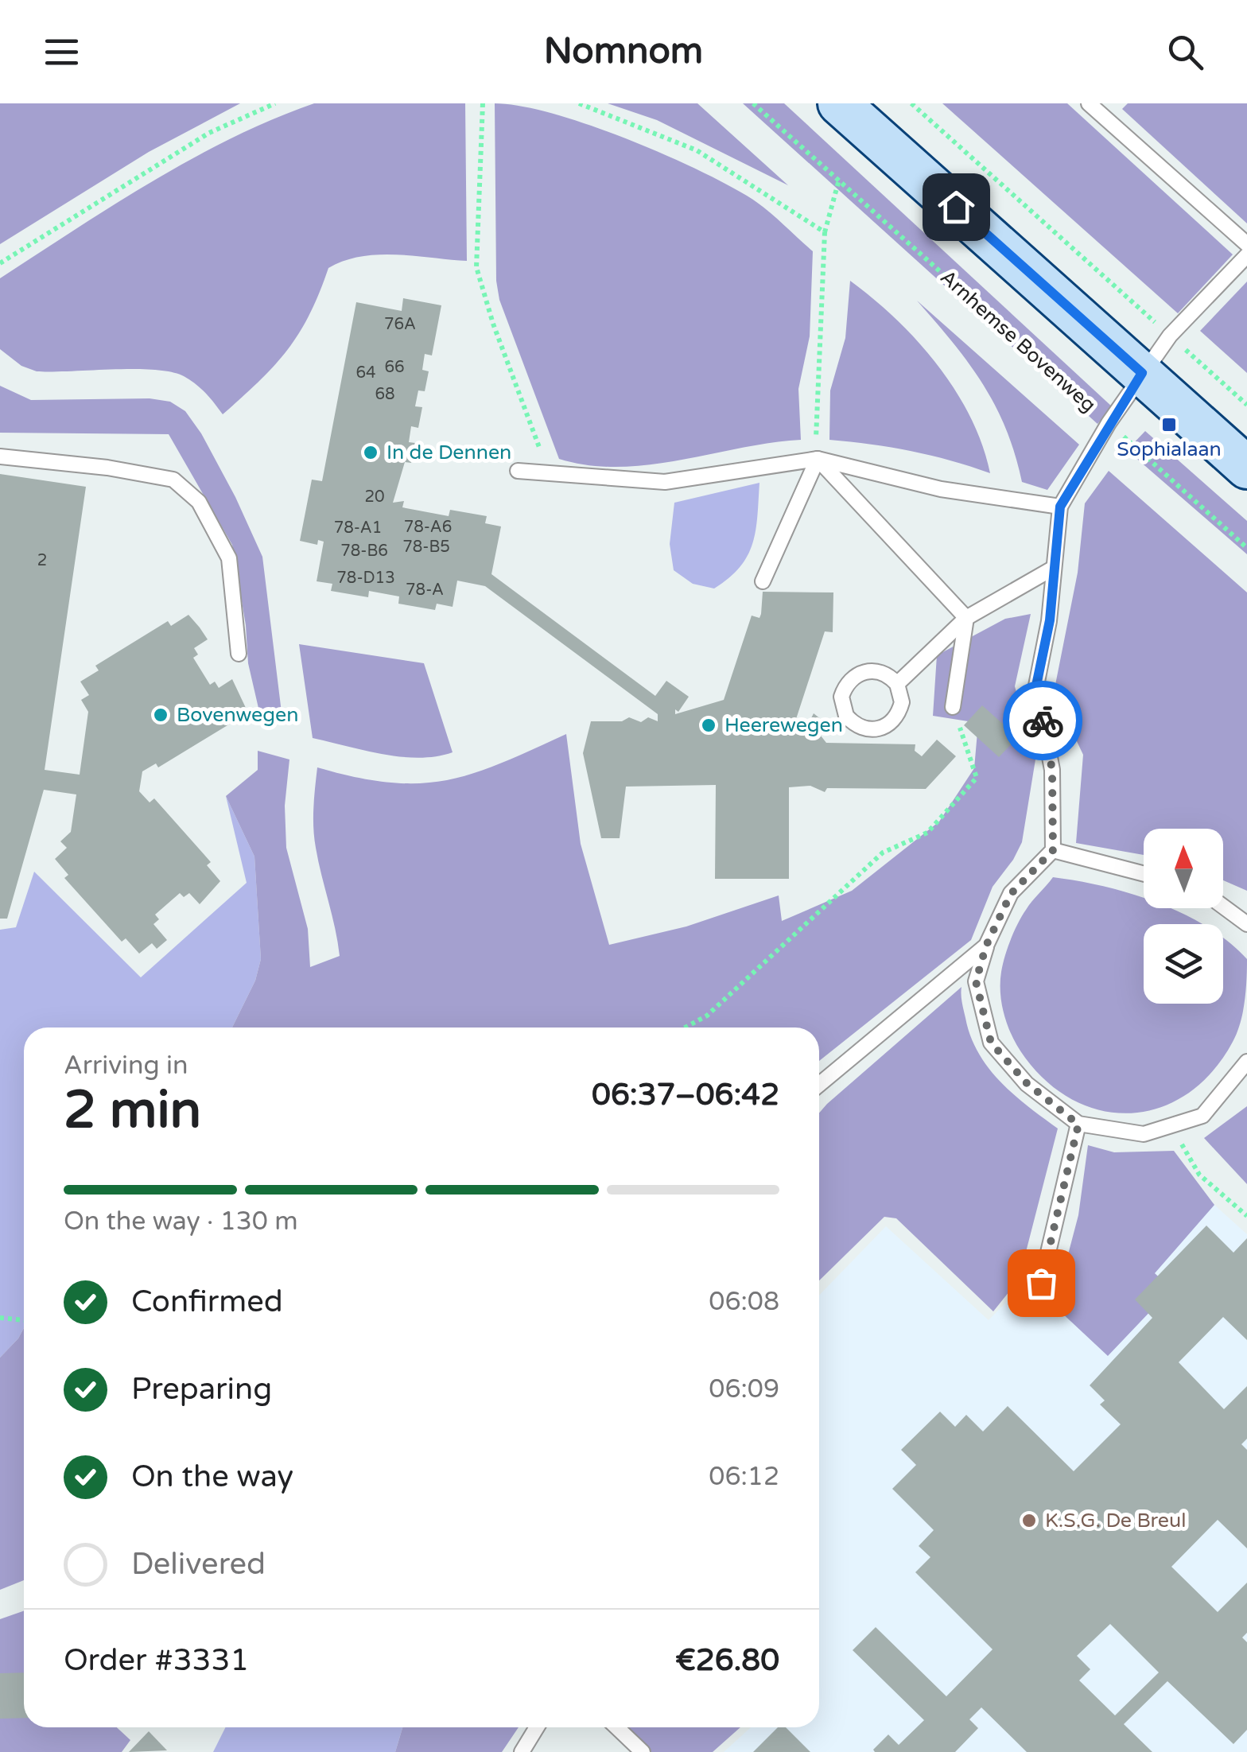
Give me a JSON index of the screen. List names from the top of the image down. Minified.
{"streets":{"path":["Arnhemse Bovenweg"]},"places":{"transit":["Sophialaan"],"other":["In de Dennen","Bovenwegen","Heerewegen","K.S.G. De Breul"]},"house_numbers":["76A","66","64","68","20","78-A6","78-A1","78-B5","78-B6","2","78-D13","78-A"],"north":"top","page":{"header":"Nomnom","heading":["2 min","Arriving in","06:37–06:42"],"panel":["Order #3331","€26.80"],"bar":"On the way · 130 m","list":[["Confirmed","06:08"],["Preparing","06:09"],["On the way","06:12"],"Delivered"]}}
